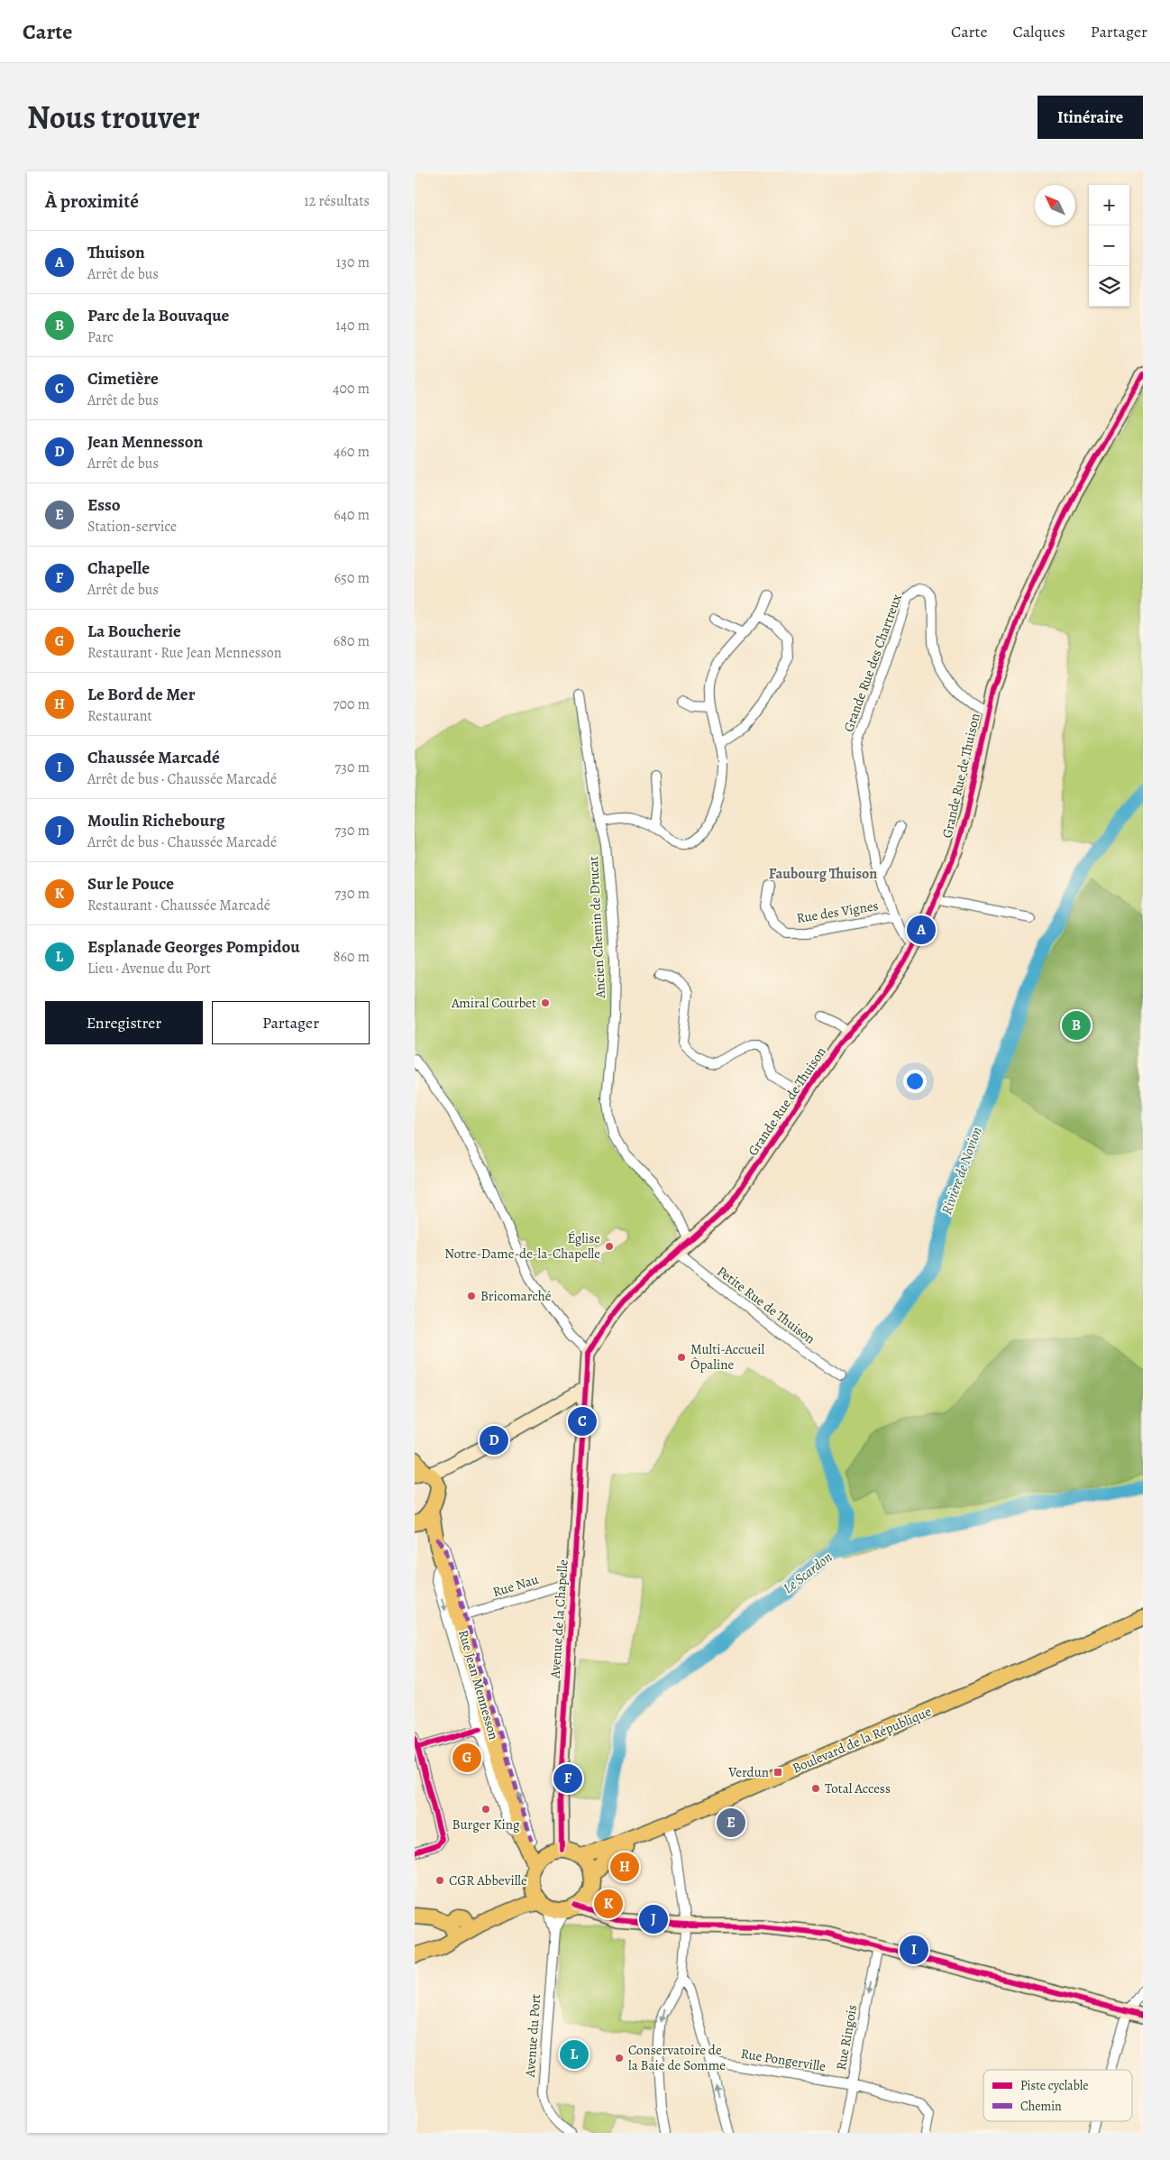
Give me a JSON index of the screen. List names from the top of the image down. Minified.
{"streets":{"main road":["Rue Jean Mennesson","Boulevard de la République"],"street":["Grande Rue des Chartreux","Grande Rue de Thuison","Rue des Vignes","Ancien Chemin de Drucat","Petite Rue de Thuison","Rue Nau","Avenue de la Chapelle","Avenue du Port","Rue Ringois","Rue Pongerville"]},"crossings":[["Grande Rue des Chartreux","Grande Rue de Thuison"],["Grande Rue des Chartreux","Rue des Vignes"],["Grande Rue de Thuison","Ancien Chemin de Drucat"],["Grande Rue de Thuison","Petite Rue de Thuison"],["Grande Rue de Thuison","Avenue de la Chapelle"],["Rue Nau","Avenue de la Chapelle"],["Avenue de la Chapelle","Rue Jean Mennesson"],["Avenue de la Chapelle","Boulevard de la République"],["Avenue de la Chapelle","Avenue du Port"],["Rue Jean Mennesson","Boulevard de la République"],["Rue Jean Mennesson","Avenue du Port"],["Boulevard de la République","Avenue du Port"],["Rue Ringois","Rue Pongerville"]],"one_way":["Rue Ringois"],"districts":["Faubourg Thuison"],"water":["Rivière de Novion","Le Scardon"],"places":{"other":["Amiral Courbet","Église Notre-Dame-de-la-Chapelle","Bricomarché","Multi-Accueil Ôpaline","Total Access","Burger King","CGR Abbeville","Conservatoire de la Baie de Somme"],"transit":["Verdun"]},"legend":["Piste cyclable","Chemin"],"north":"top left","page":{"header":"Carte","nav":["Carte","Calques","Partager"],"title":"Nous trouver","buttons":["Itinéraire",["Enregistrer","Partager"]],"heading":["À proximité","12 résultats"],"map_buttons":["+","−"],"list":[{"mark":"A","name":"Thuison","note":"Arrêt de bus","value":"130 m"},{"mark":"B","name":"Parc de la Bouvaque","note":"Parc","value":"140 m"},{"mark":"C","name":"Cimetière","note":"Arrêt de bus","value":"400 m"},{"mark":"D","name":"Jean Mennesson","note":"Arrêt de bus","value":"460 m"},{"mark":"E","name":"Esso","note":"Station-service","value":"640 m"},{"mark":"F","name":"Chapelle","note":"Arrêt de bus","value":"650 m"},{"mark":"G","name":"La Boucherie","note":"Restaurant · Rue Jean Mennesson","value":"680 m"},{"mark":"H","name":"Le Bord de Mer","note":"Restaurant","value":"700 m"},{"mark":"I","name":"Chaussée Marcadé","note":"Arrêt de bus · Chaussée Marcadé","value":"730 m"},{"mark":"J","name":"Moulin Richebourg","note":"Arrêt de bus · Chaussée Marcadé","value":"730 m"},{"mark":"K","name":"Sur le Pouce","note":"Restaurant · Chaussée Marcadé","value":"730 m"},{"mark":"L","name":"Esplanade Georges Pompidou","note":"Lieu · Avenue du Port","value":"860 m"}],"pins":["A","B","C","D","G","F","E","H","K","J","I","L"]}}
